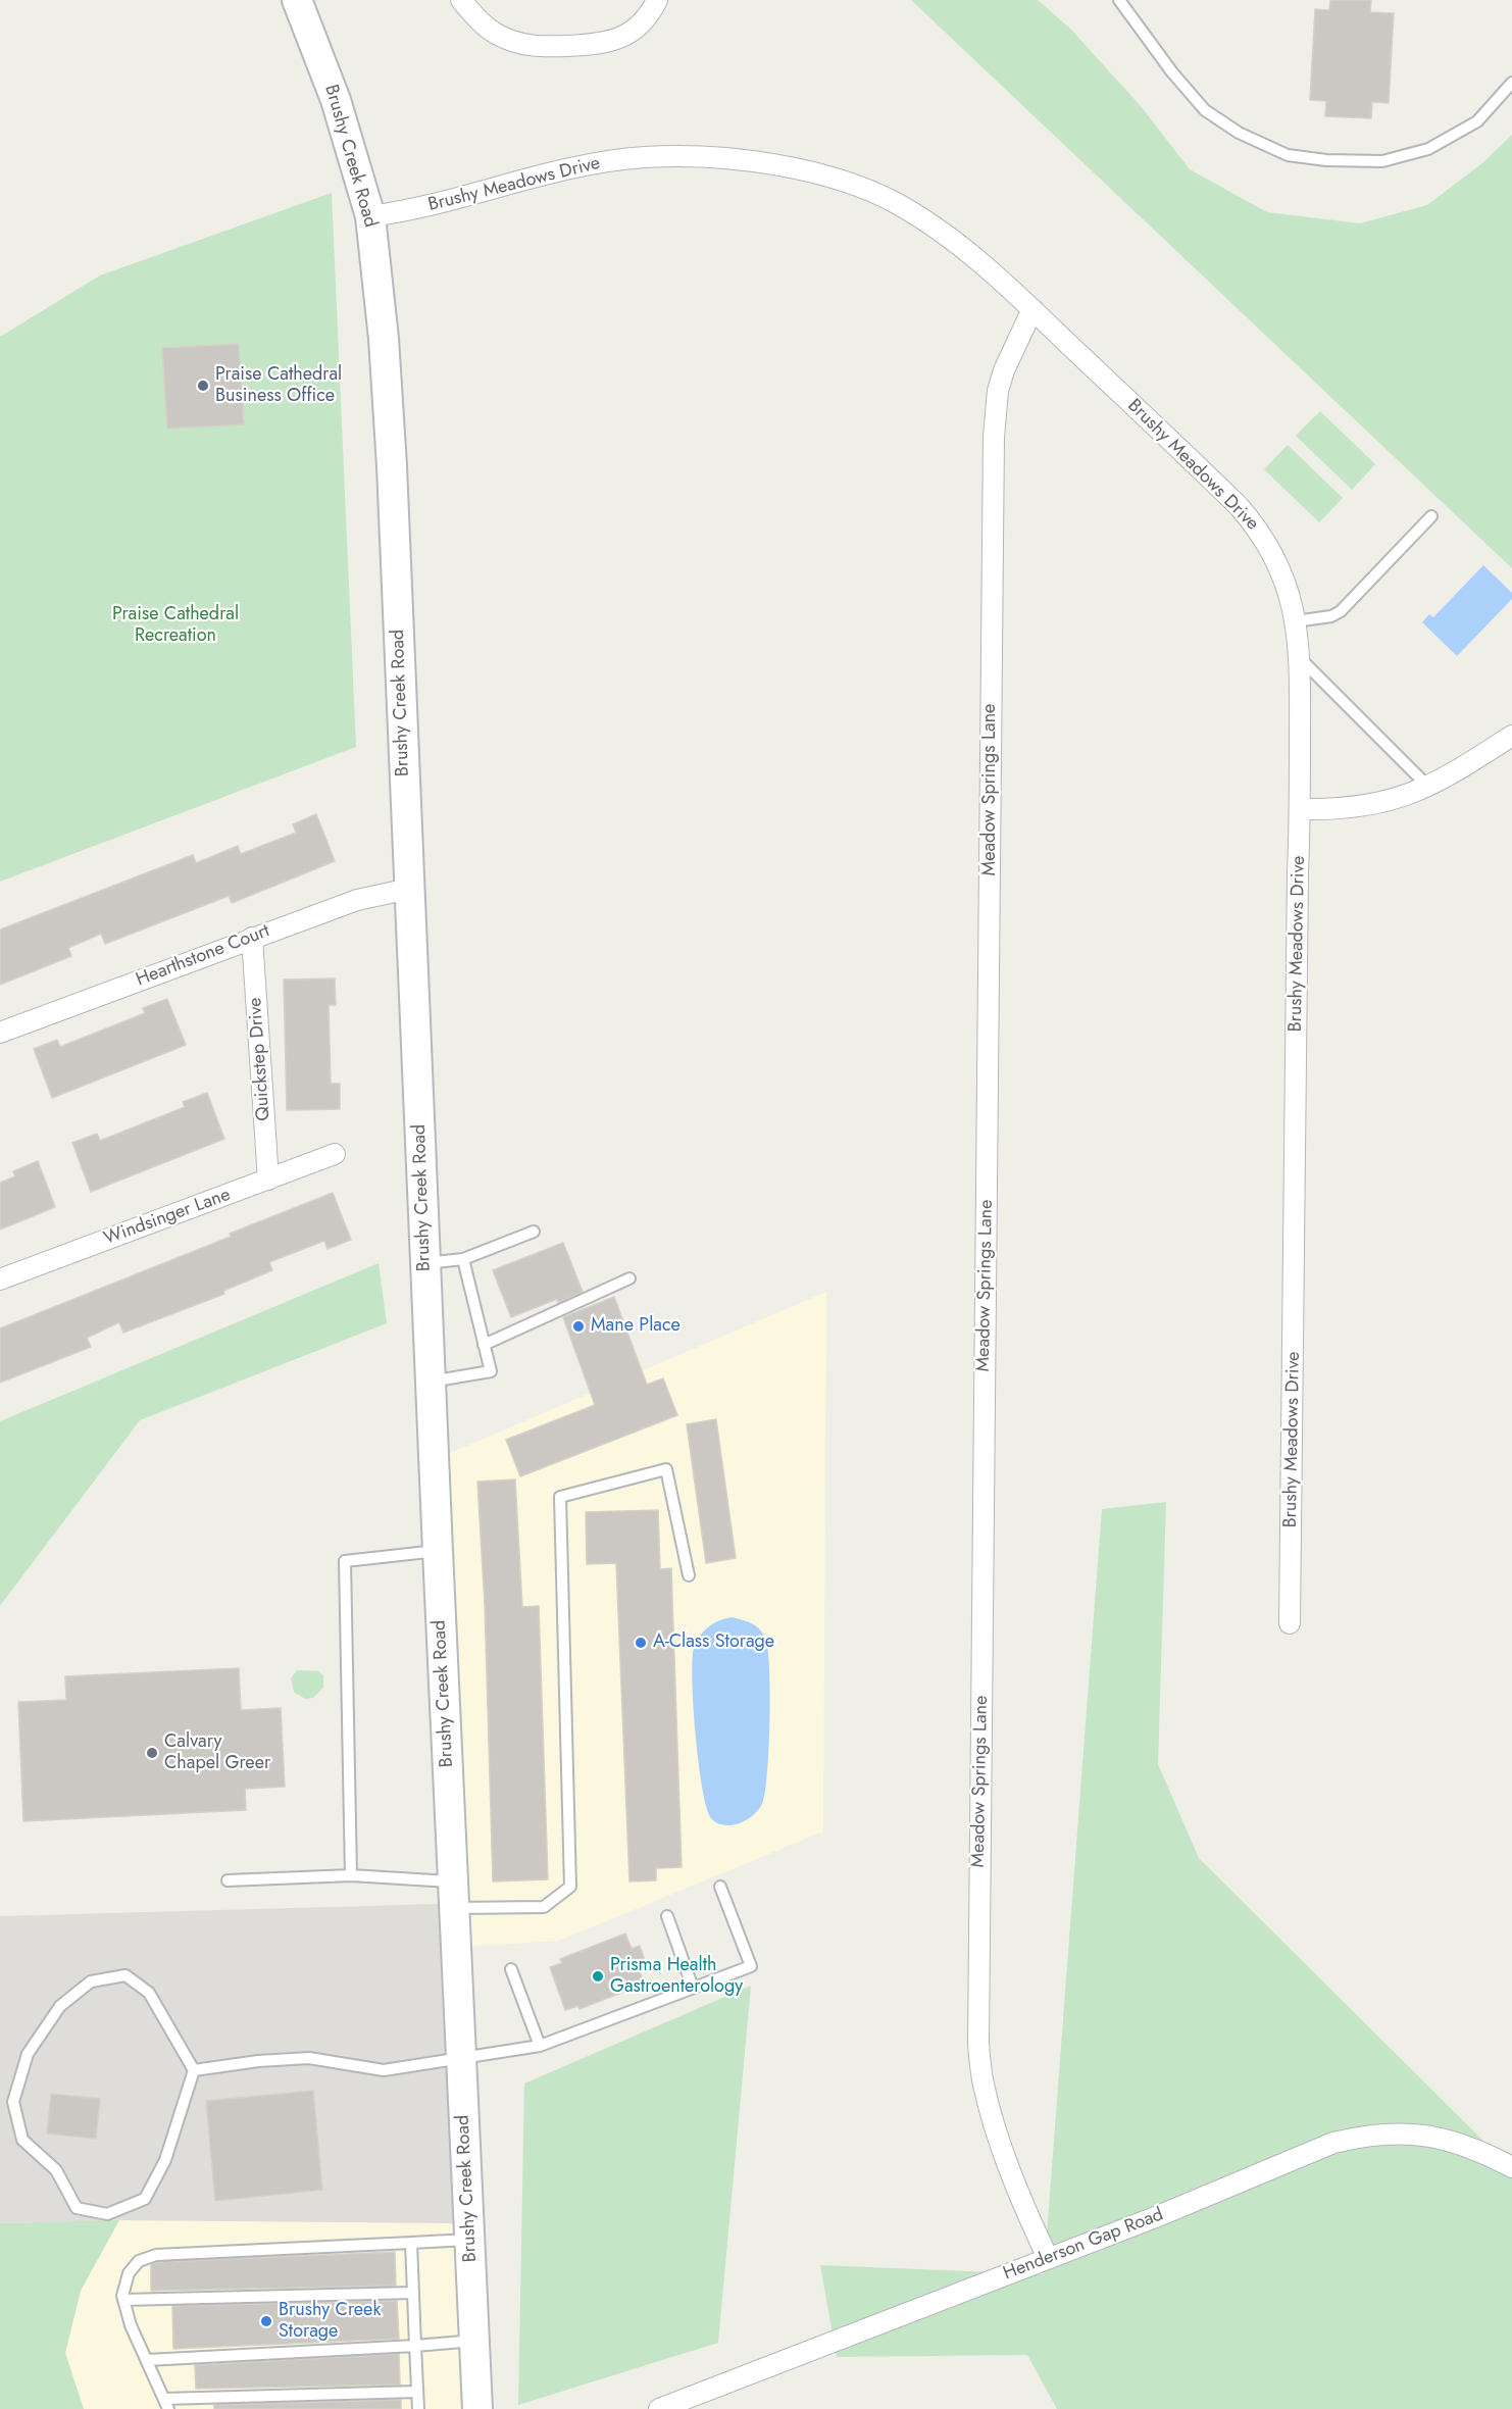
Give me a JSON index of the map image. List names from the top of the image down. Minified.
{"streets":{"main road":["Brushy Creek Road"],"street":["Brushy Meadows Drive","Meadow Springs Lane","Hearthstone Court","Quickstep Drive","Windsinger Lane","Henderson Gap Road"]},"crossings":[["Brushy Creek Road","Brushy Meadows Drive"],["Brushy Creek Road","Hearthstone Court"],["Brushy Meadows Drive","Meadow Springs Lane"],["Meadow Springs Lane","Henderson Gap Road"],["Hearthstone Court","Quickstep Drive"],["Quickstep Drive","Windsinger Lane"]],"parks":["Praise Cathedral Recreation"],"places":["Praise Cathedral Business Office","Mane Place","A-Class Storage","Calvary Chapel Greer","Prisma Health Gastroenterology","Brushy Creek Storage"]}
